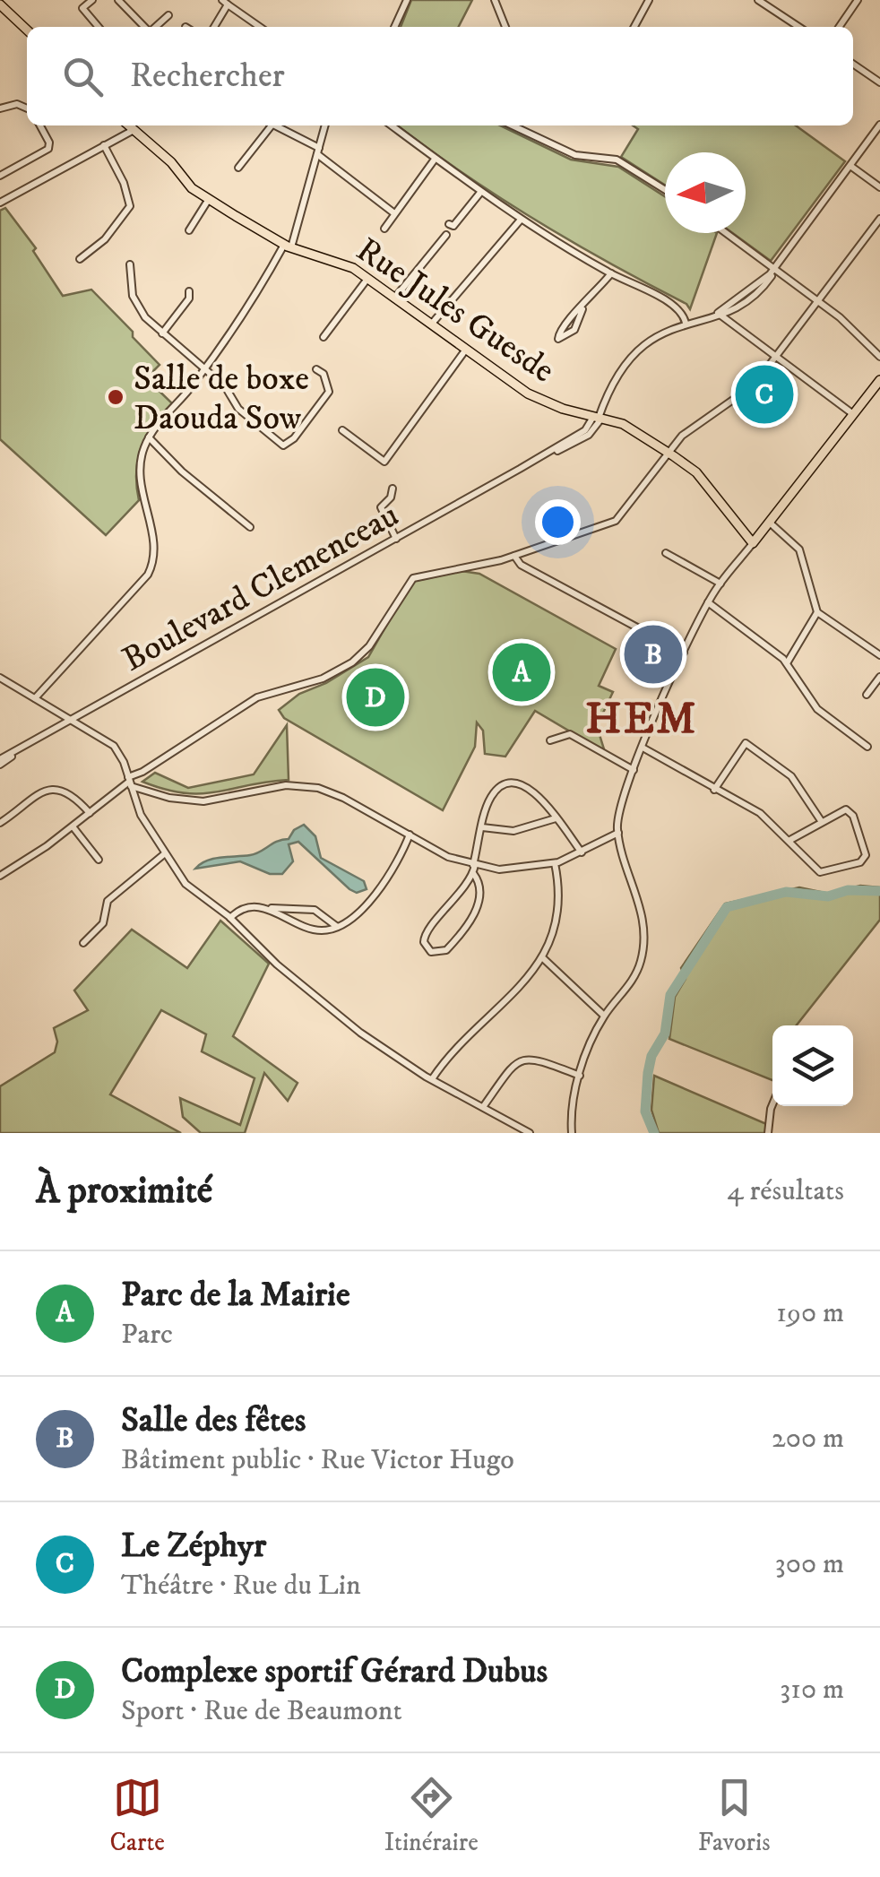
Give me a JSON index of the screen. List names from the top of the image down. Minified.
{"streets":{"main road":["Rue Jules Guesde"],"street":["Boulevard Clemenceau"]},"crossings":[["Rue Jules Guesde","Boulevard Clemenceau"]],"districts":["HEM"],"places":["Salle de boxe Daouda Sow"],"north":"left","page":{"search":"Rechercher","pins":["C","B","A","D"],"heading":["À proximité","4 résultats"],"list":[{"mark":"A","name":"Parc de la Mairie","note":"Parc","value":"190 m"},{"mark":"B","name":"Salle des fêtes","note":"Bâtiment public · Rue Victor Hugo","value":"200 m"},{"mark":"C","name":"Le Zéphyr","note":"Théâtre · Rue du Lin","value":"300 m"},{"mark":"D","name":"Complexe sportif Gérard Dubus","note":"Sport · Rue de Beaumont","value":"310 m"}],"nav":["Carte","Itinéraire","Favoris"]}}
